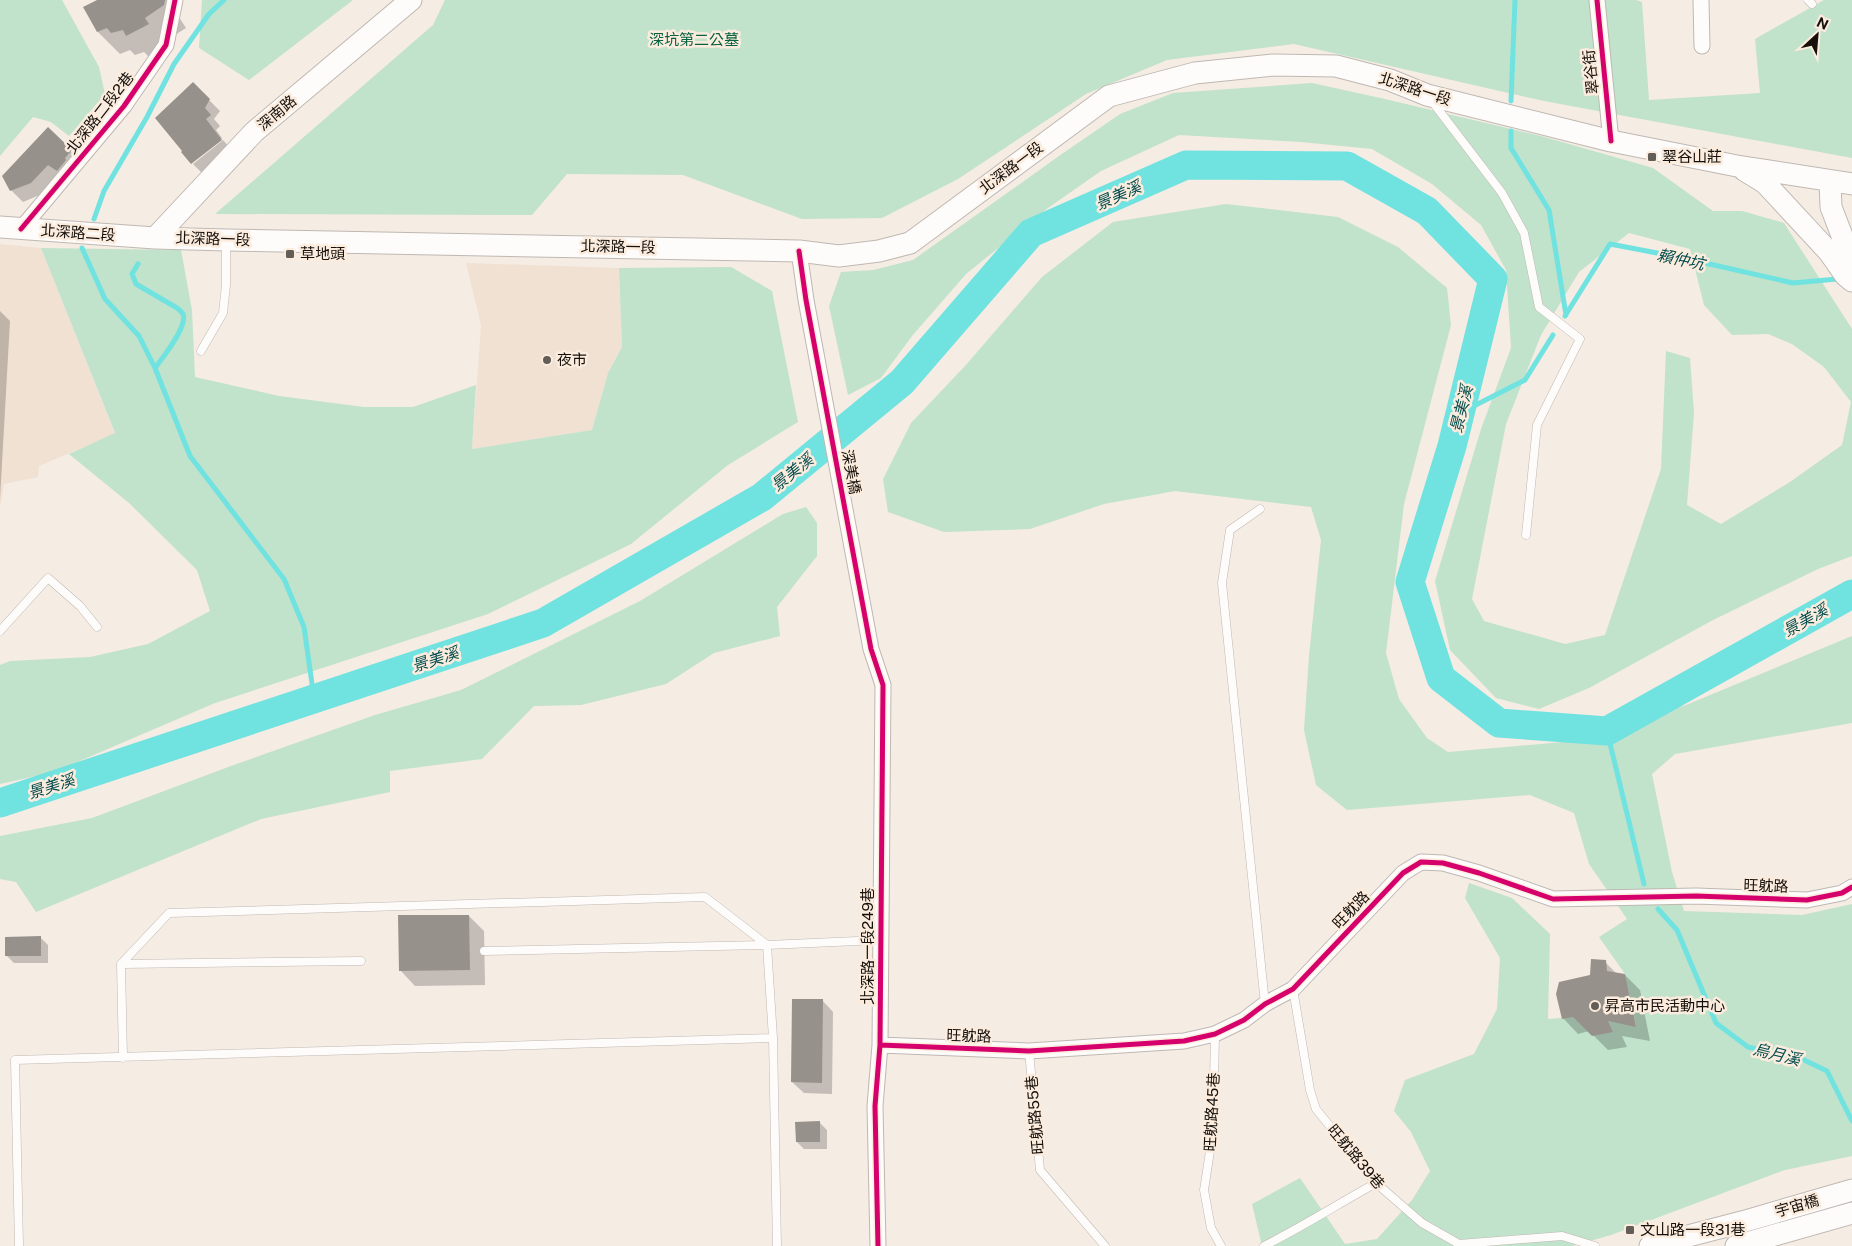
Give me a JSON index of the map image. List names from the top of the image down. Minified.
{"streets":{"main road":["北深路一段","深南路","北深路二段","宇宙橋"],"street":["翠谷街","北深路二段2巷","深美橋","旺躭路","北深路一段249巷"],"lane":["旺躭路45巷","旺躭路55巷","旺躭路39巷"]},"crossings":[["翠谷街","北深路一段"],["北深路一段","深南路"],["北深路一段","北深路二段"],["北深路一段","深美橋"],["北深路二段2巷","北深路二段"],["深南路","北深路二段"],["深美橋","北深路一段249巷"],["旺躭路","北深路一段249巷"],["旺躭路","旺躭路45巷"],["旺躭路","旺躭路55巷"],["旺躭路","旺躭路39巷"]],"water":["景美溪","賴仲坑","烏月溪"],"parks":["深坑第二公墓"],"places":{"transit":["翠谷山莊","草地頭","文山路一段31巷"],"other":["夜市","昇高市民活動中心"]},"north":"top right"}
